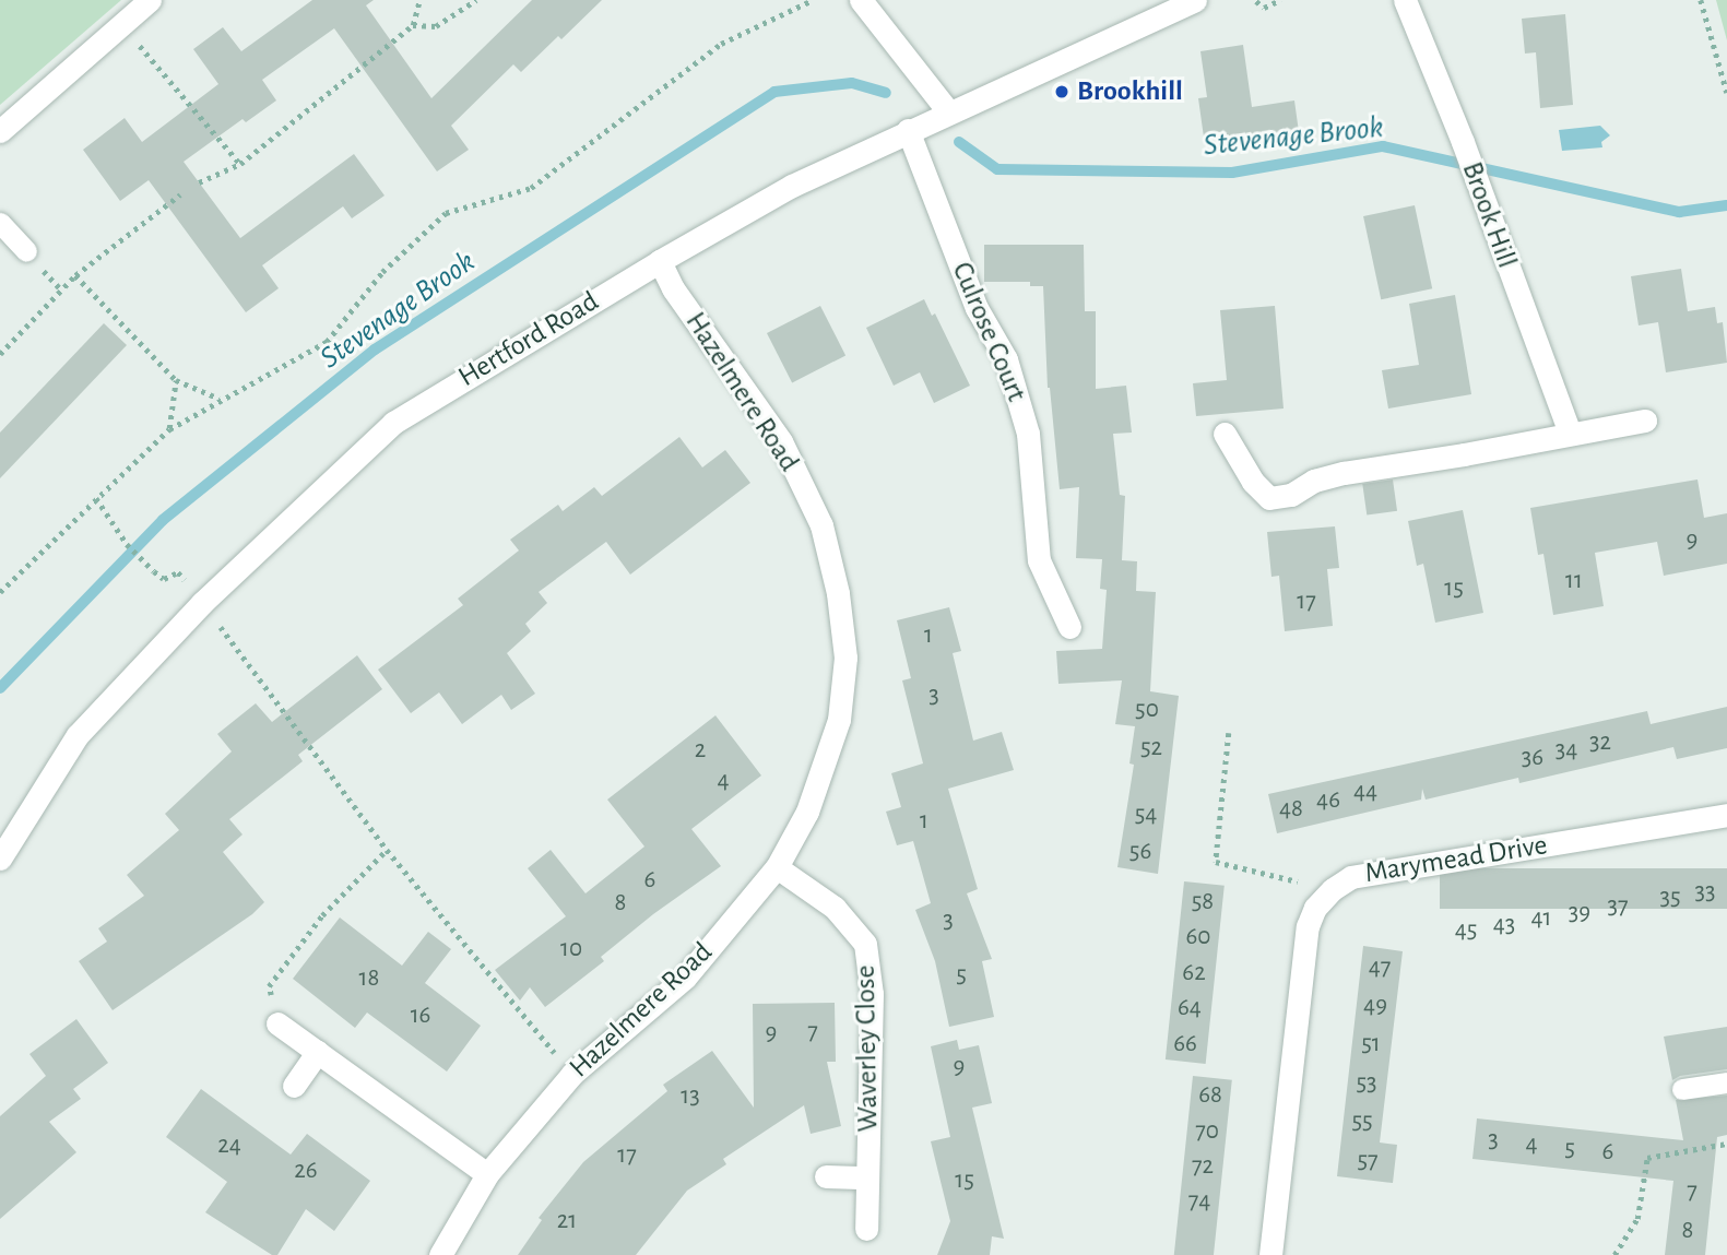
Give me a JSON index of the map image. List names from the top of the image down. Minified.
{"streets":{"street":["Brook Hill","Culrose Court","Hertford Road","Hazelmere Road","Marymead Drive","Waverley Close"]},"crossings":[["Culrose Court","Hertford Road"],["Hertford Road","Hazelmere Road"],["Hazelmere Road","Waverley Close"]],"water":["Stevenage Brook"],"places":["Brookhill"],"house_numbers":["9","11","15","17","1","3","50","32","52","2","34","36","4","44","46","48","54","1","56","6","33","35","58","8","37","39","41","3","43","45","60","10","47","62","5","18","49","64","16","7","9","66","51","9","53","68","13","55","70","3","4","24","5","6","17","57","72","26","15","7","74","21","8"]}
